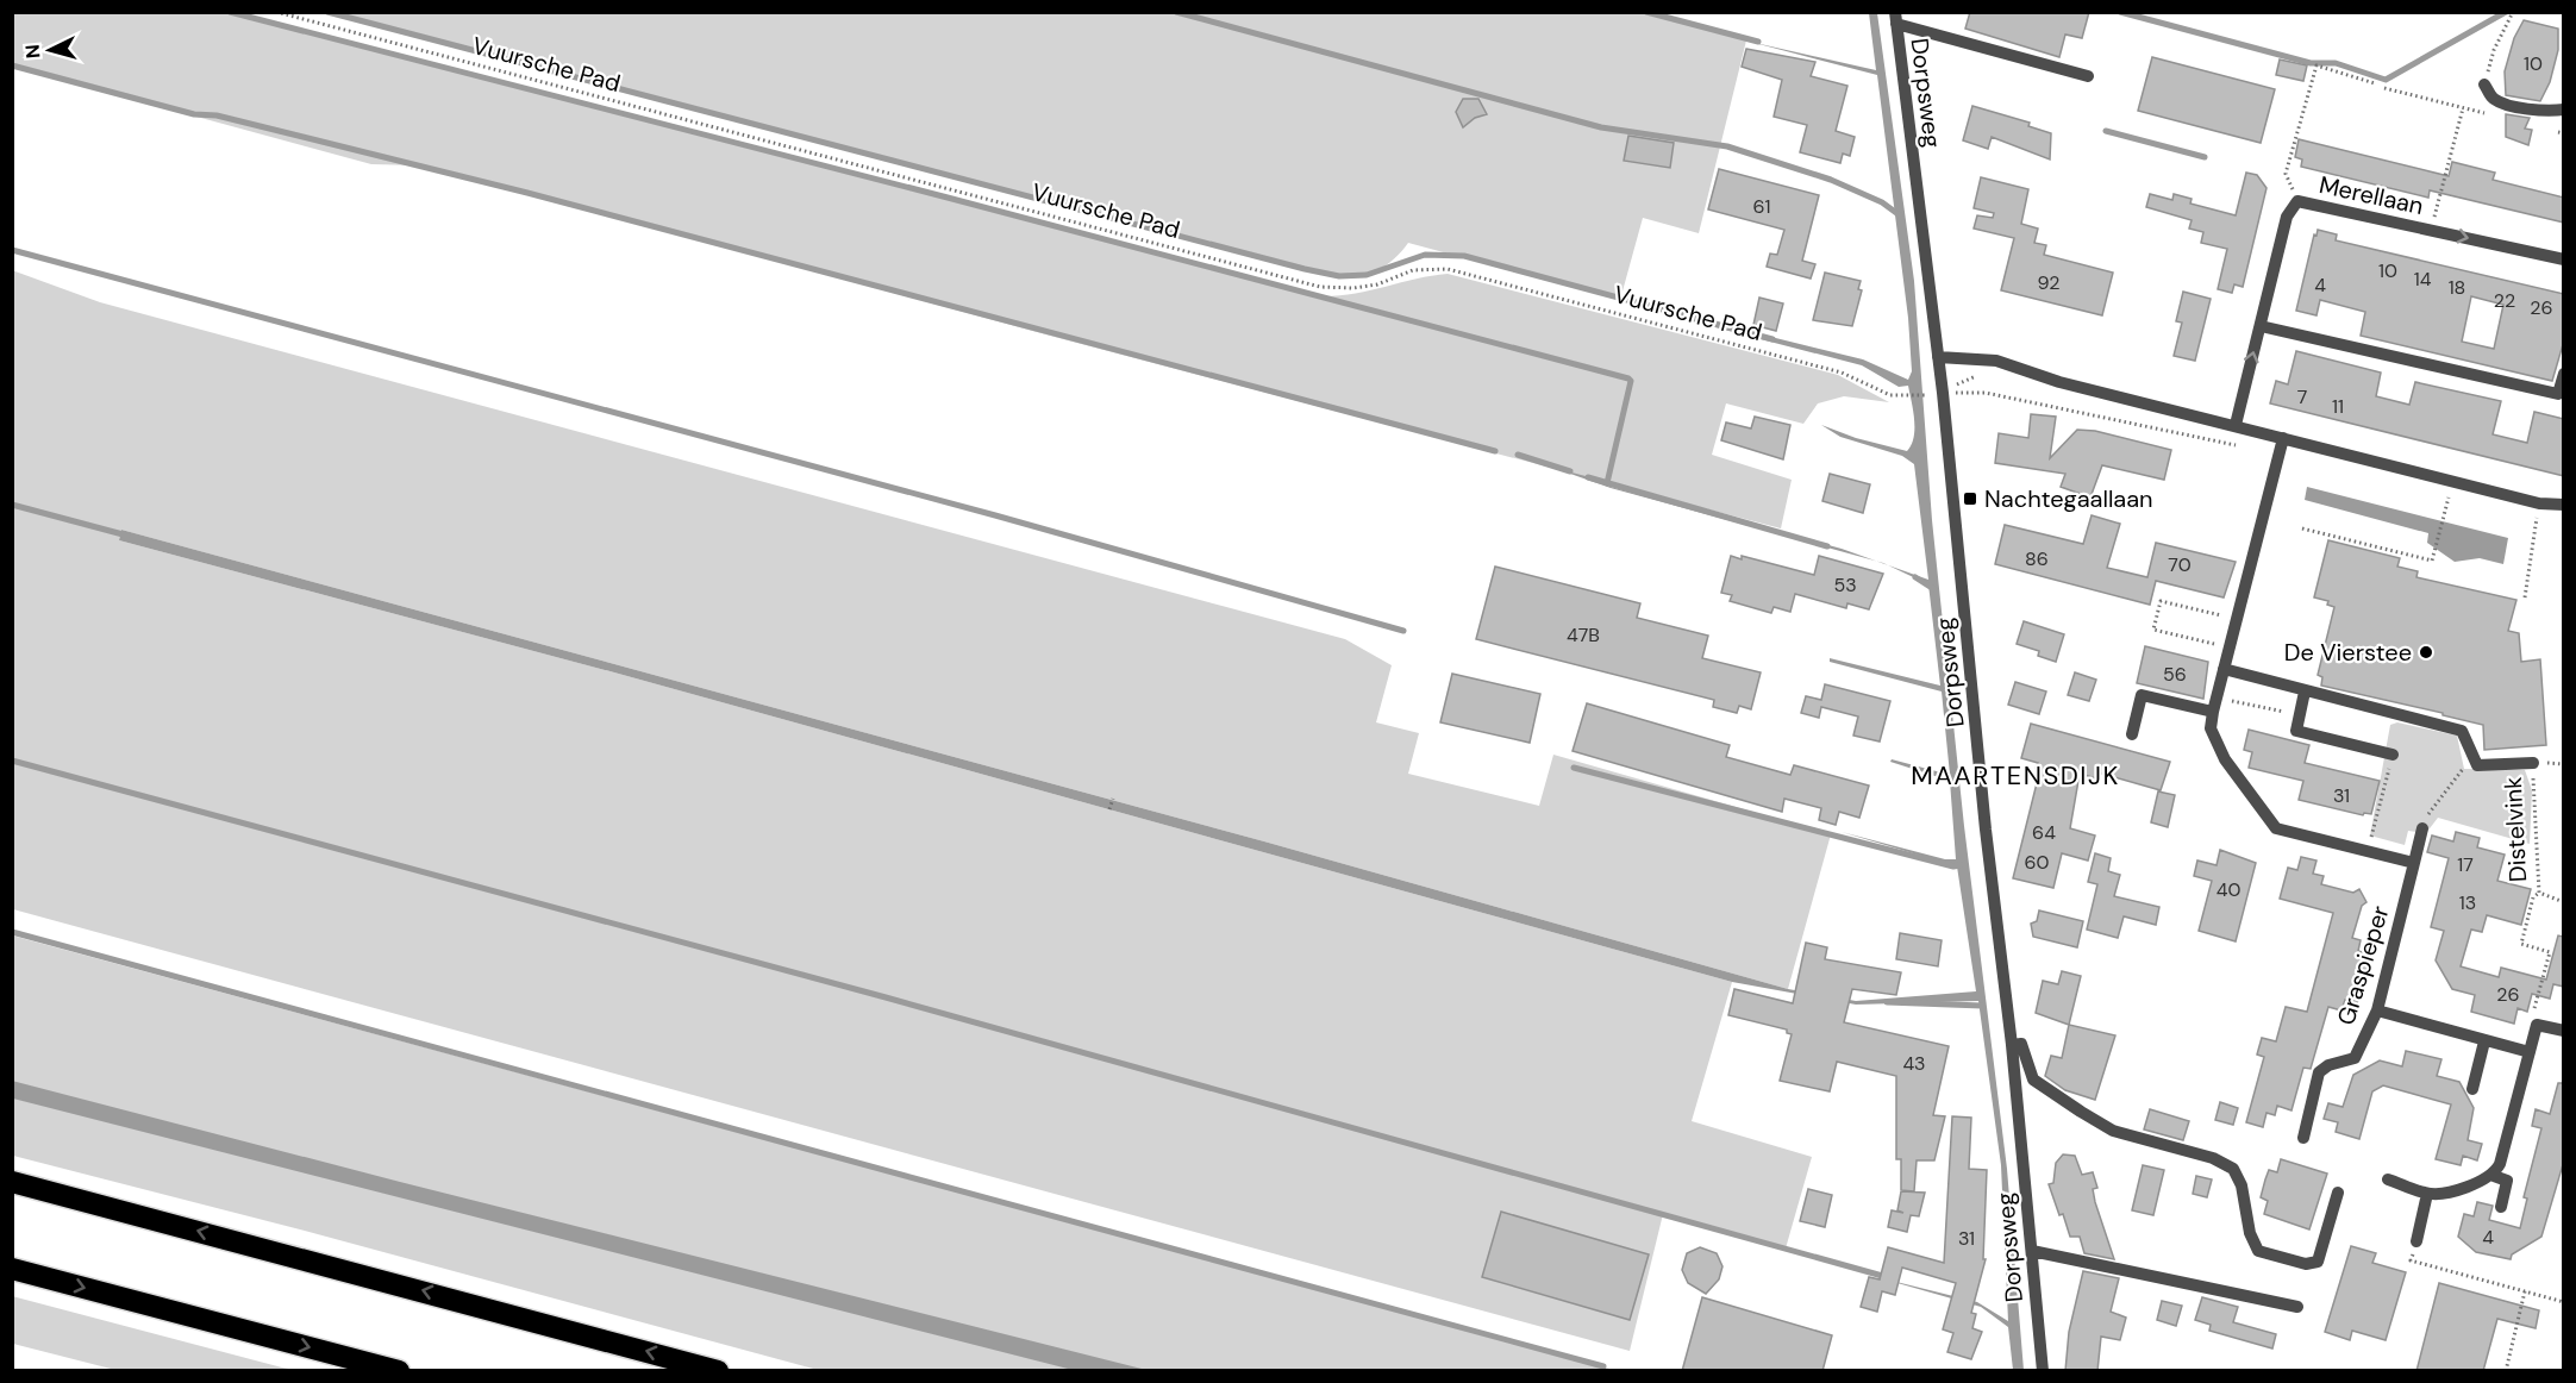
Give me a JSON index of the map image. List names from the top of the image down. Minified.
{"streets":{"street":["Dorpsweg","Merellaan","Distelvink","Graspieper"],"path":["Vuursche Pad"]},"crossings":[["Distelvink","Graspieper"]],"districts":["MAARTENSDIJK"],"places":{"transit":["Nachtegaallaan"],"other":["De Vierstee"]},"house_numbers":["10","61","10","14","92","4","18","22","26","7","11","86","70","53","47B","56","31","64","60","17","40","13","26","43","4","31"],"north":"left"}
